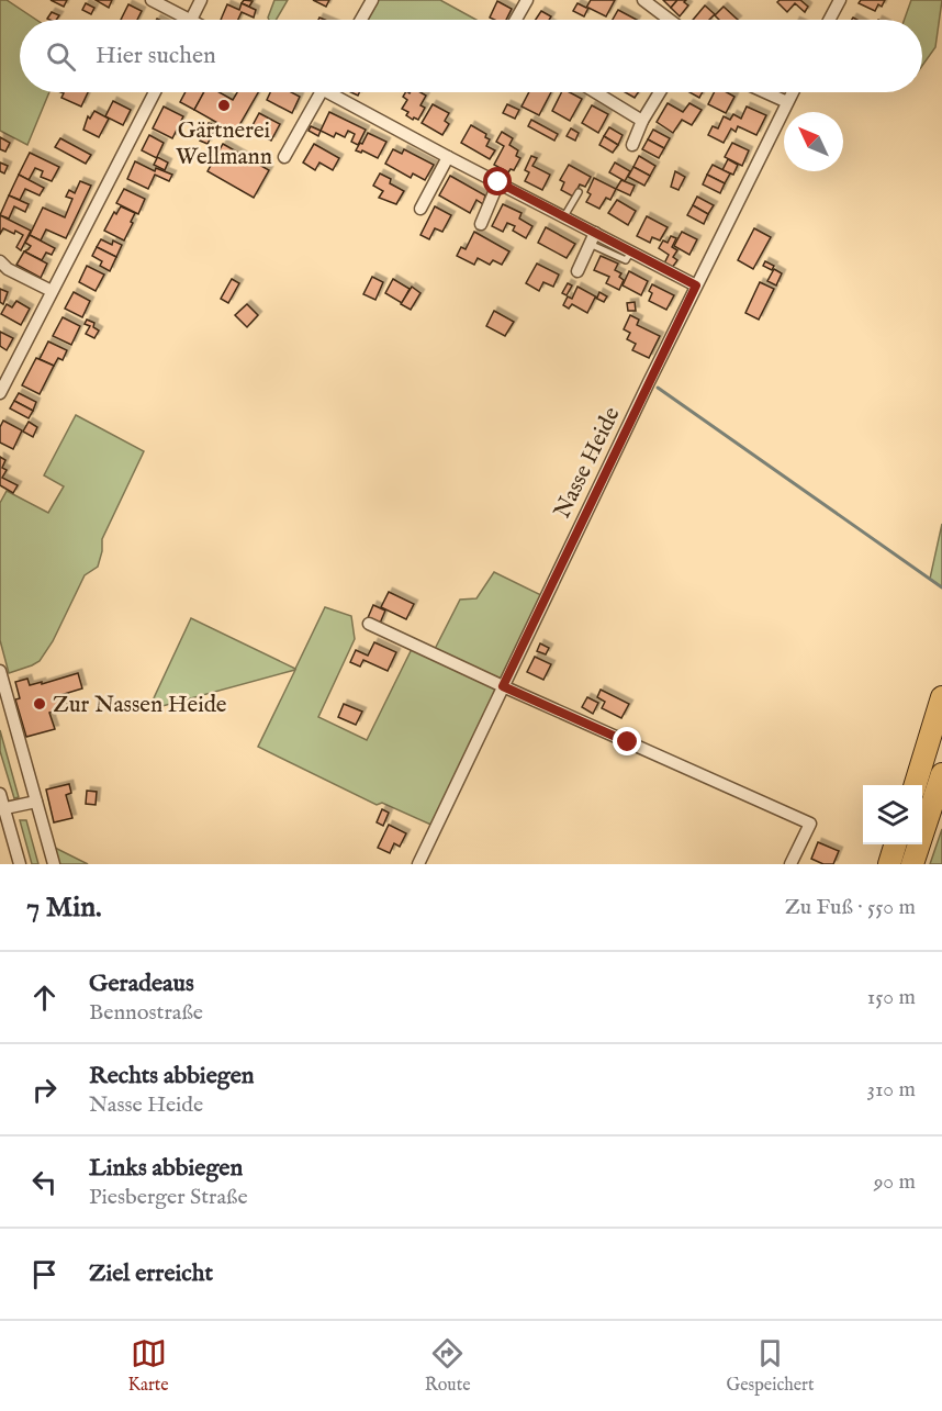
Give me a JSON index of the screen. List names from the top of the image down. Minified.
{"streets":{"street":["Nasse Heide"]},"places":["Gärtnerei Wellmann","Zur Nassen Heide"],"north":"top left","page":{"search":"Hier suchen","heading":["7 Min.","Zu Fuß · 550 m"],"list":[["Geradeaus","Bennostraße","150 m"],["Rechts abbiegen","Nasse Heide","310 m"],["Links abbiegen","Piesberger Straße","90 m"],"Ziel erreicht"],"nav":["Karte","Route","Gespeichert"]}}
